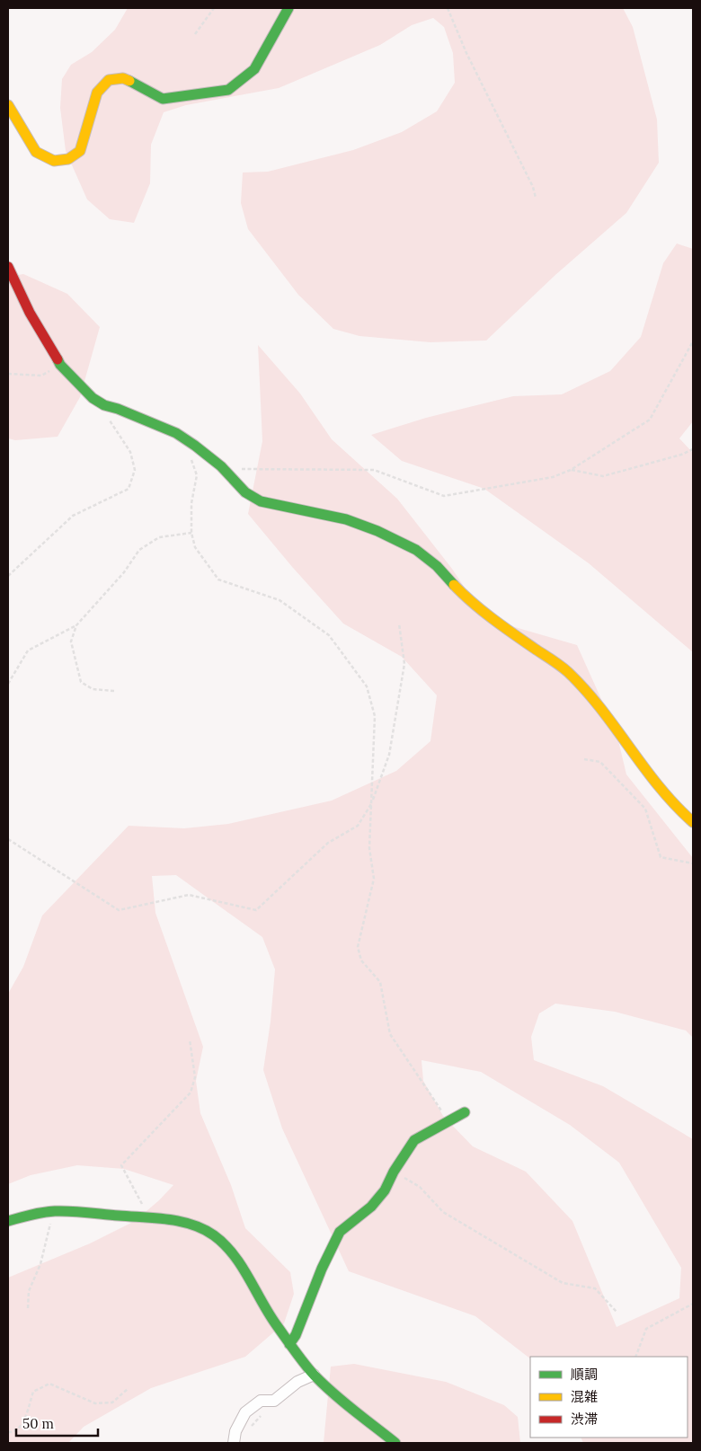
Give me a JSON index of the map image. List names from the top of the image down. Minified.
{"legend":["順調","混雑","渋滞"],"scale_bar":"50 m"}
